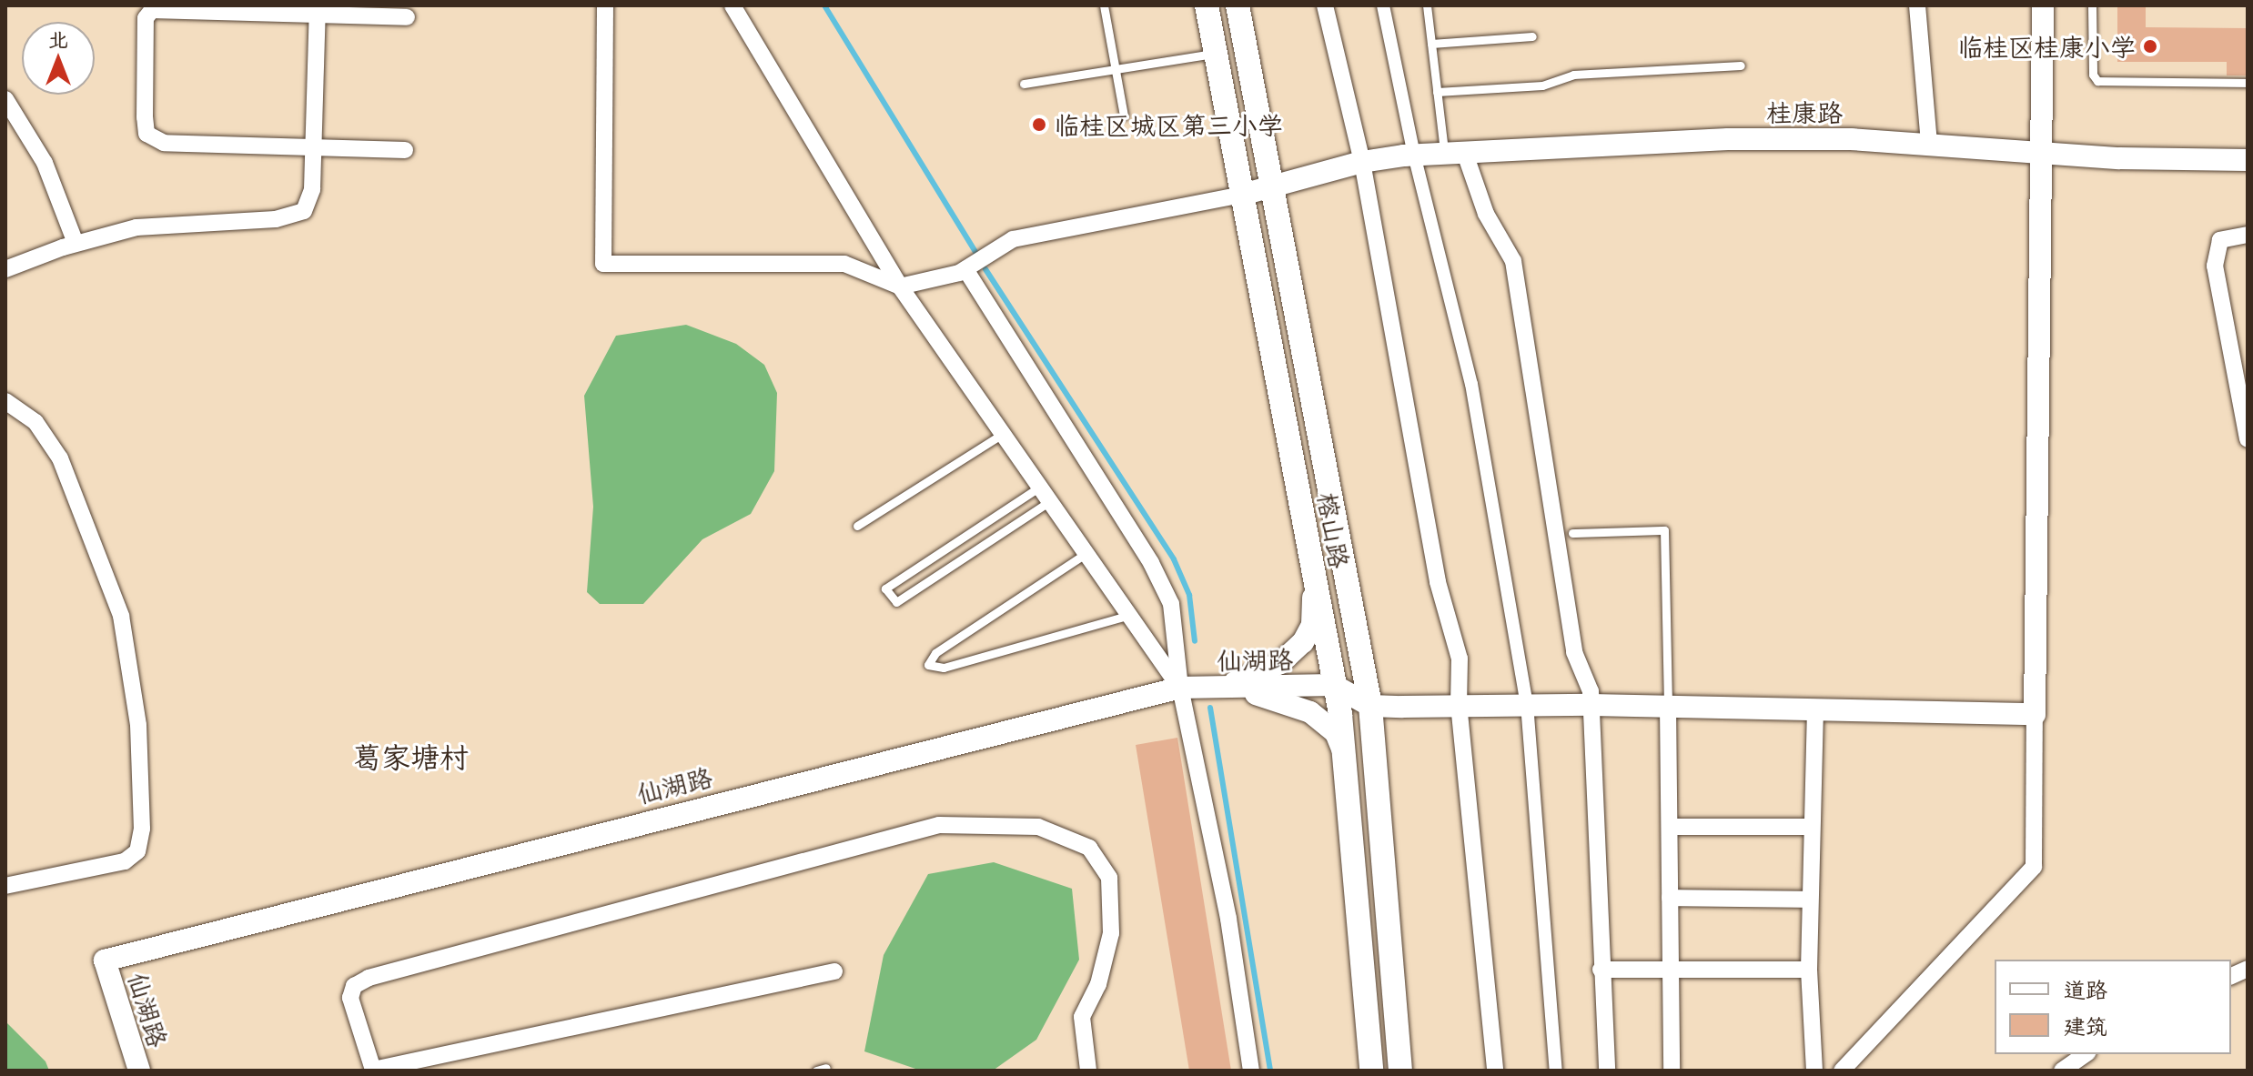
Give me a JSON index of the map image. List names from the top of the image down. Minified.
{"streets":{"main road":["榕山路"],"street":["桂康路","仙湖路"]},"crossings":[["桂康路","榕山路"],["榕山路","仙湖路"]],"districts":["葛家塘村"],"places":["临桂区桂康小学","临桂区城区第三小学"],"legend":["道路","建筑"],"north":"top"}
